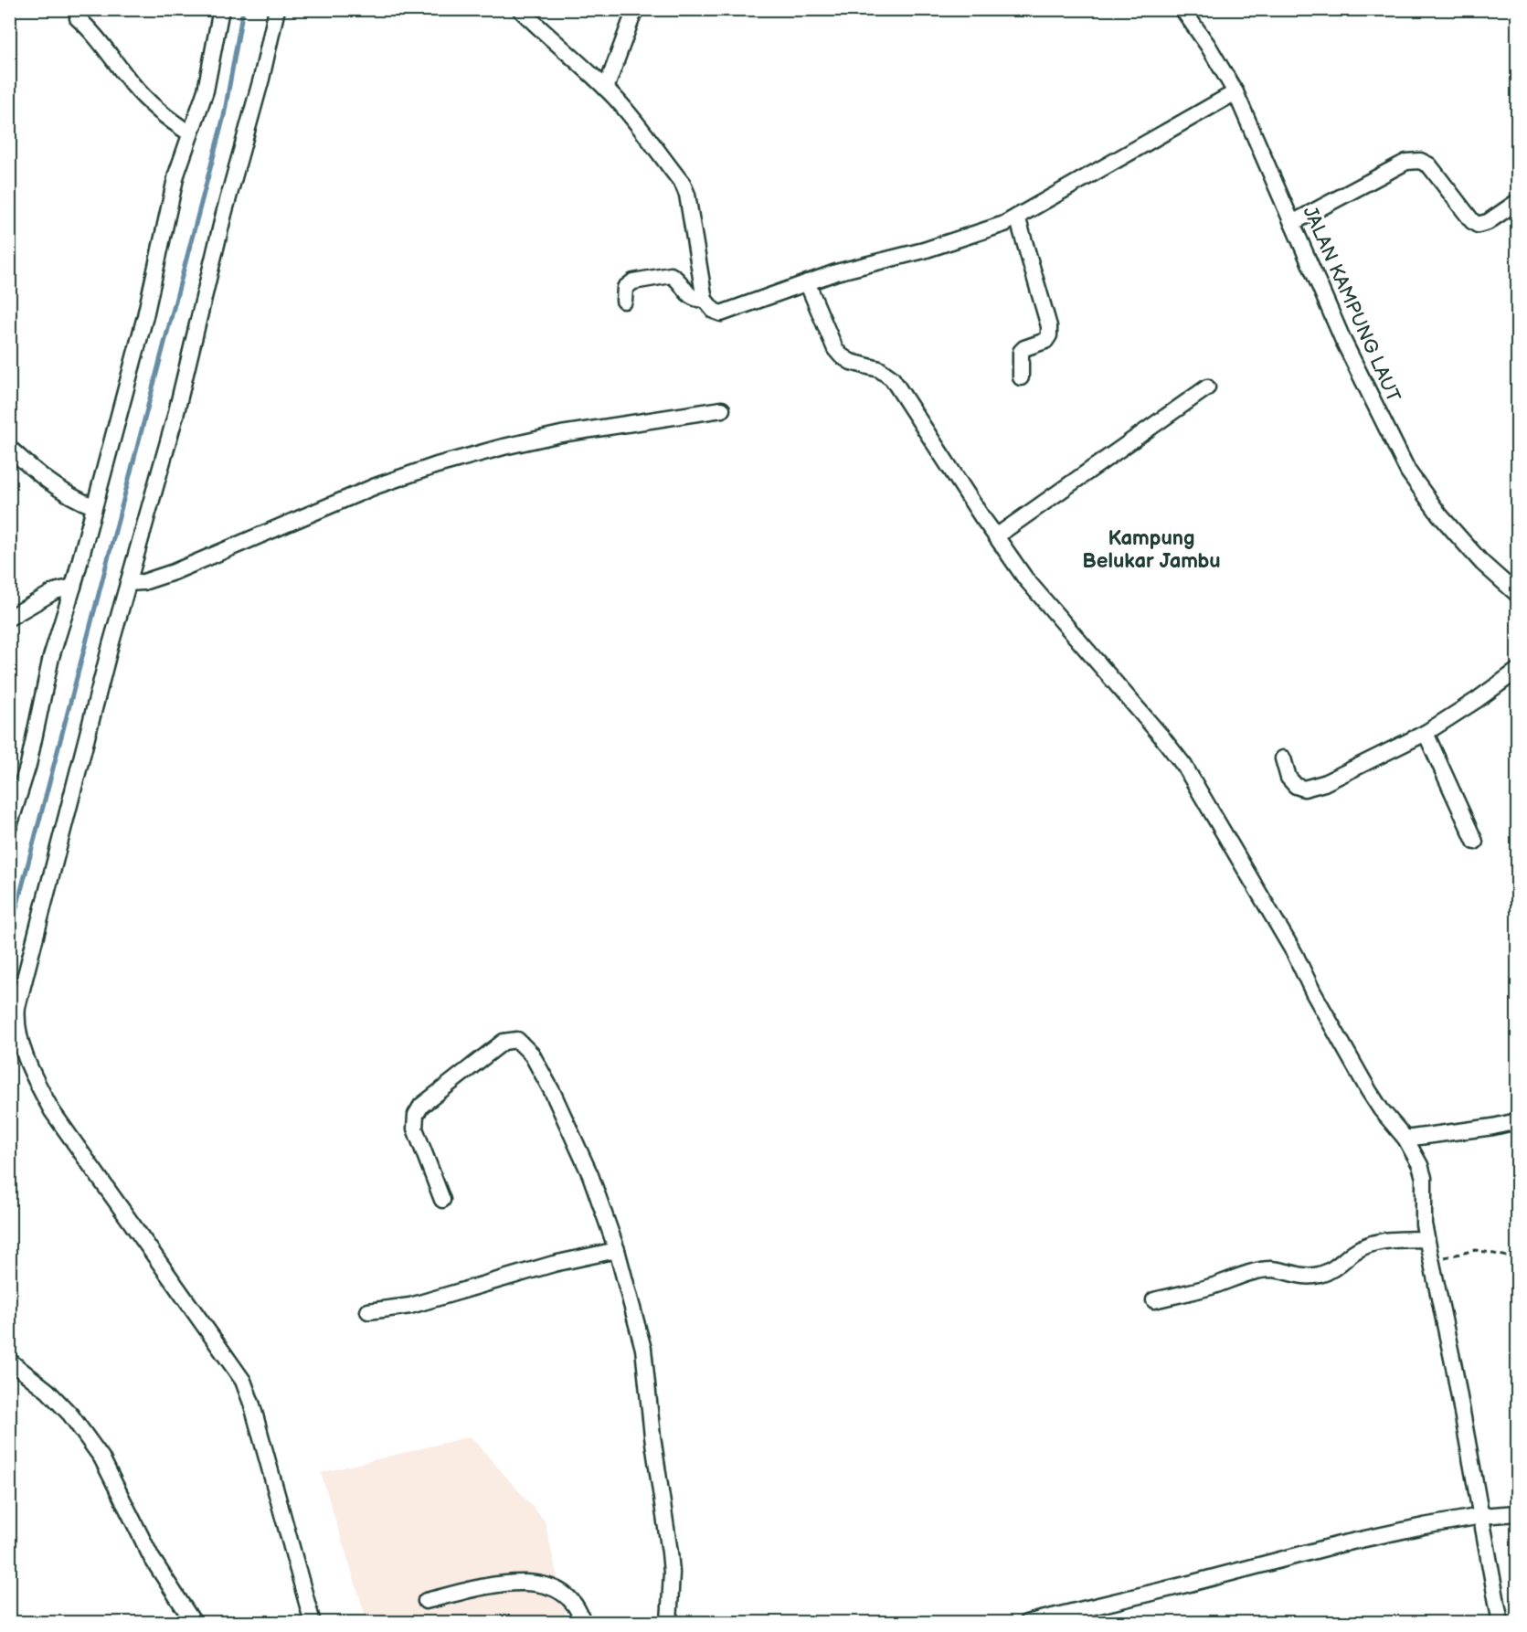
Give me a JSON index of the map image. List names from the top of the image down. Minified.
{"streets":{"street":["JALAN KAMPUNG LAUT"]},"districts":["Kampung Belukar Jambu"]}
